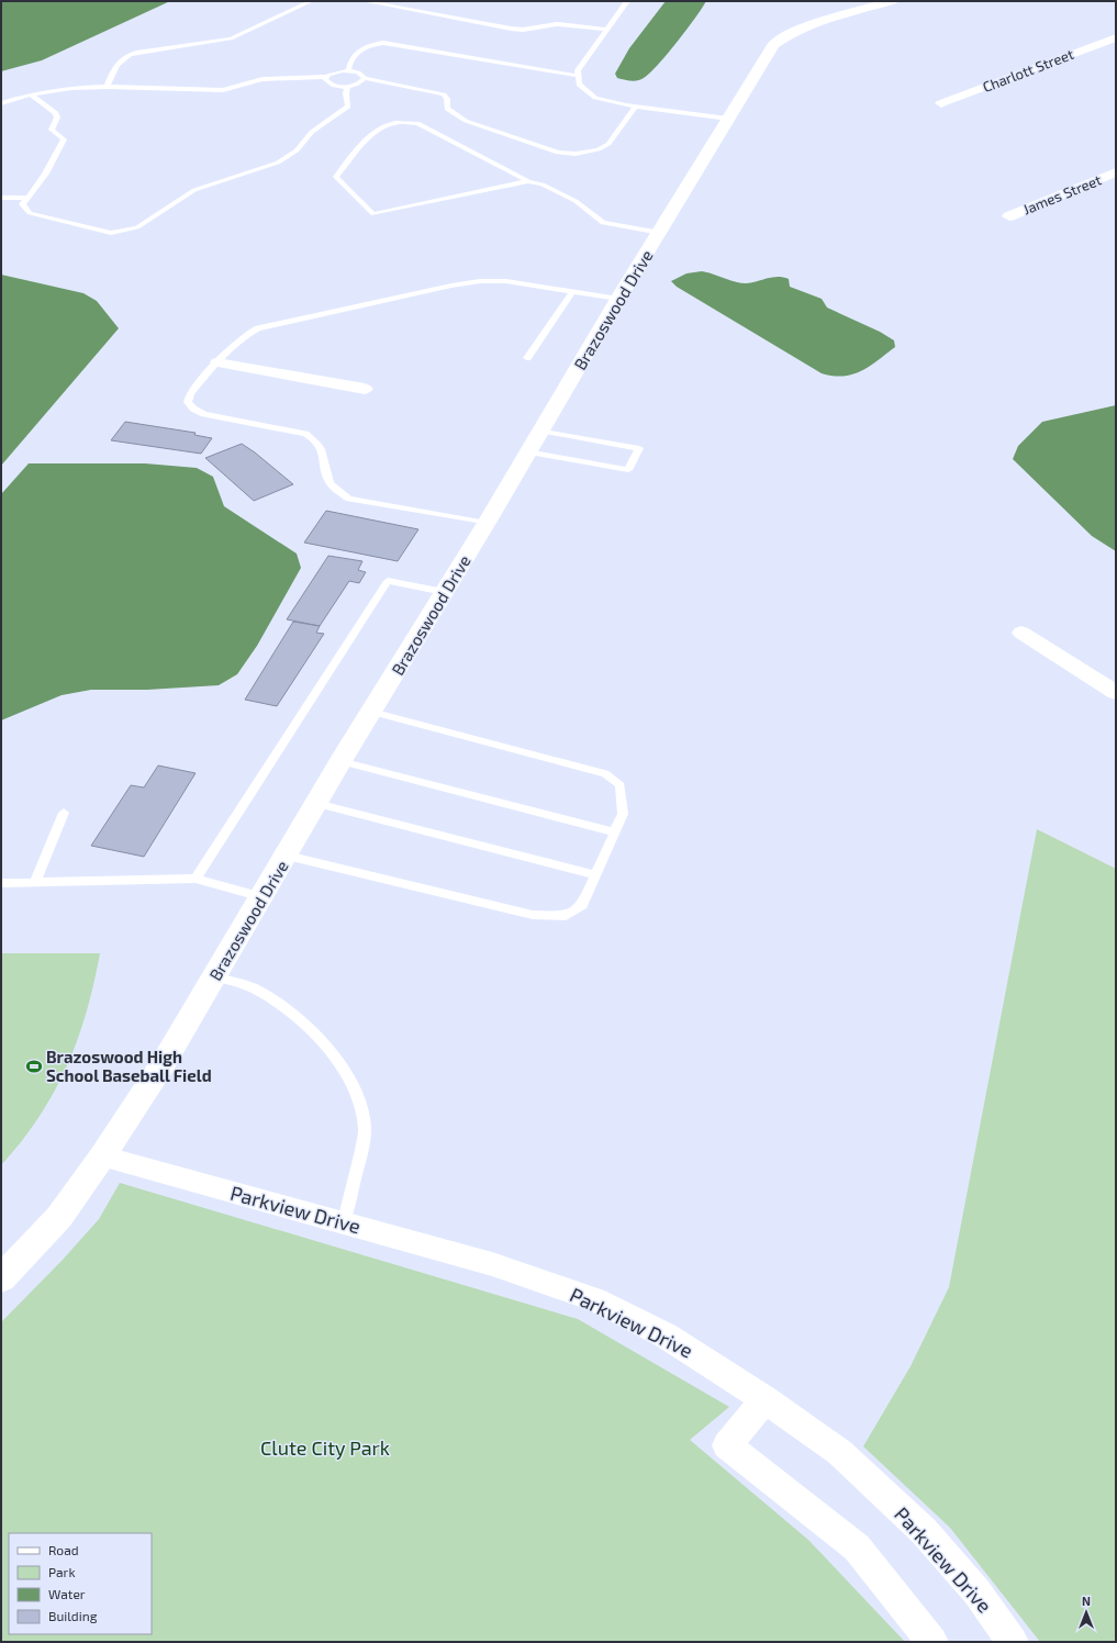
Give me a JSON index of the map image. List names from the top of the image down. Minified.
{"streets":{"street":["Charlott Street","James Street","Brazoswood Drive","Parkview Drive"]},"crossings":[["Brazoswood Drive","Parkview Drive"]],"parks":["Clute City Park"],"places":{"sports":["Brazoswood High School Baseball Field"]},"legend":["Road","Park","Water","Building"],"north":"top"}
